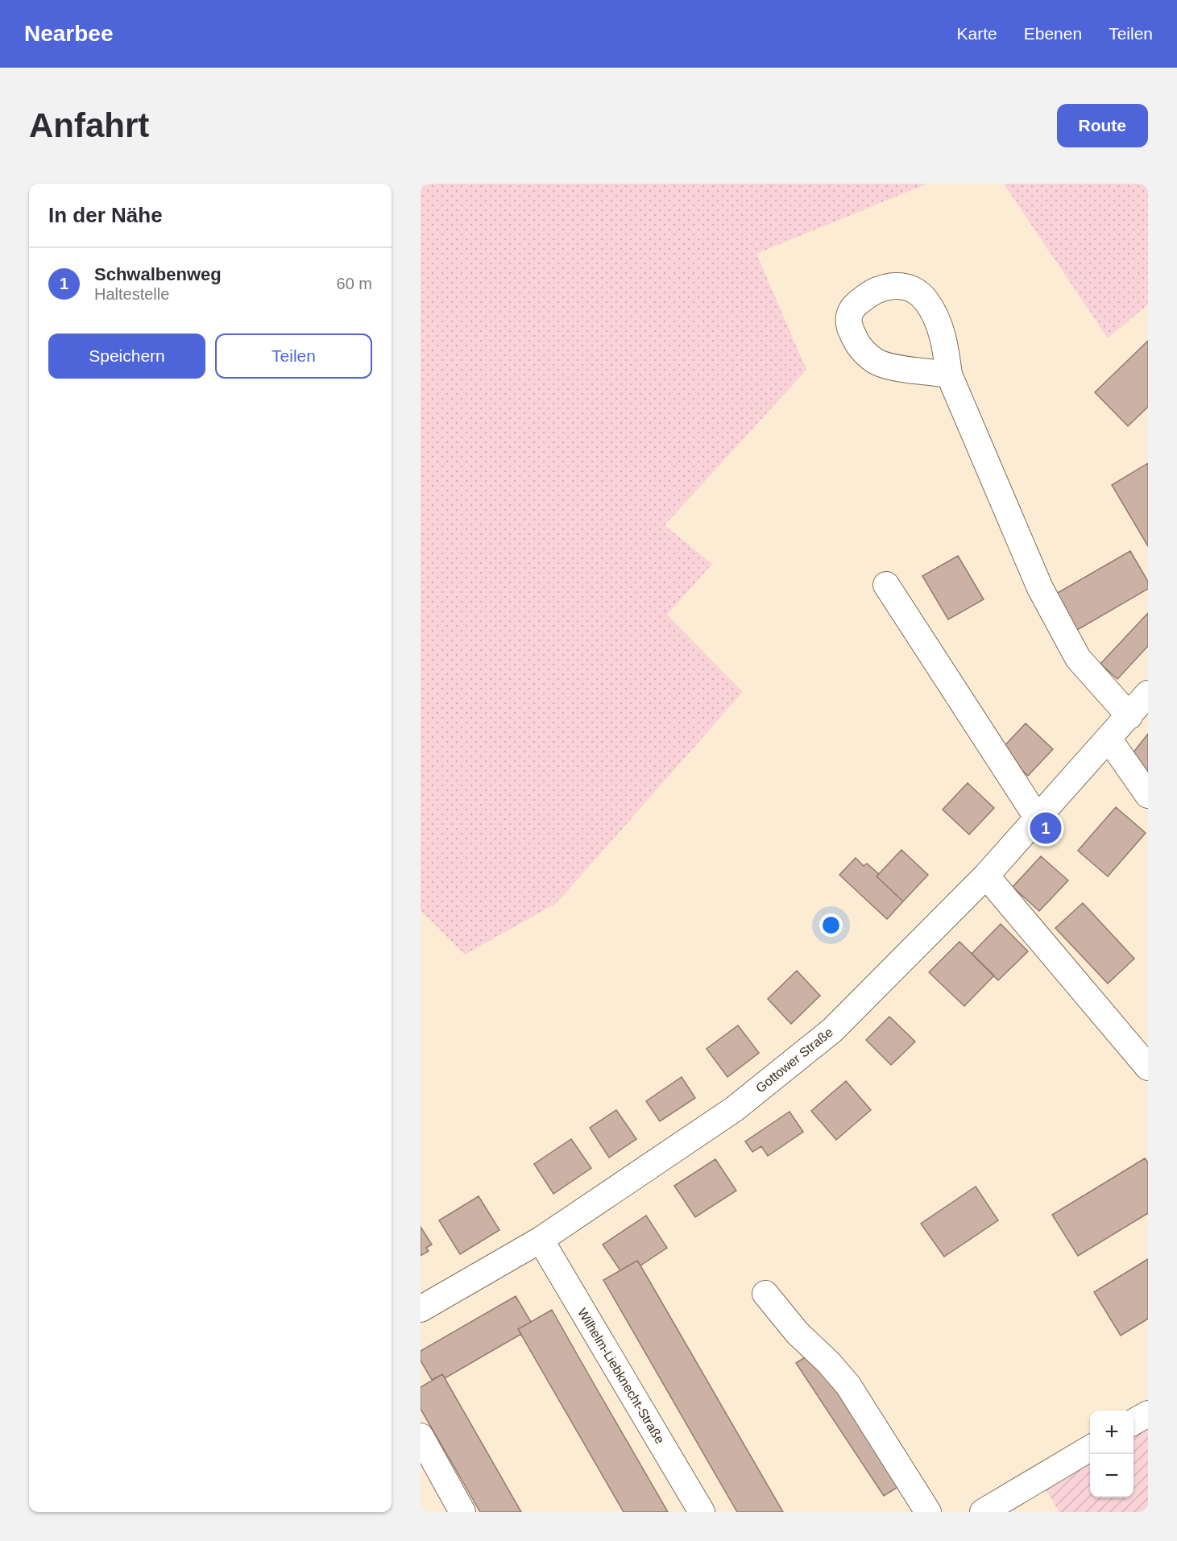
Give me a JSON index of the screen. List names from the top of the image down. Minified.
{"streets":{"street":["Gottower Straße","Wilhelm-Liebknecht-Straße"]},"crossings":[["Gottower Straße","Wilhelm-Liebknecht-Straße"]],"page":{"header":"Nearbee","nav":["Karte","Ebenen","Teilen"],"buttons":["Route",["Speichern","Teilen"]],"title":"Anfahrt","heading":"In der Nähe","list":[{"mark":"1","name":"Schwalbenweg","note":"Haltestelle","value":"60 m"}],"pins":"1","map_buttons":["+","−"]}}
